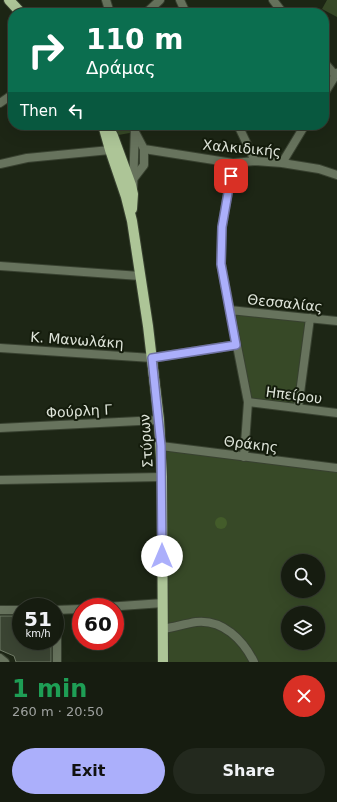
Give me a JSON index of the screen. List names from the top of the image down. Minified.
{"streets":{"main road":["Στύρων"],"street":["Χαλκιδικής","Θεσσαλίας","Κ. Μανωλάκη","Ηπείρου","Φούρλη Γ","Θράκης"]},"crossings":[["Κ. Μανωλάκη","Στύρων"],["Φούρλη Γ","Στύρων"],["Στύρων","Θράκης"]],"page":{"turn":["110 m","Δράμας"],"then":"Then","speed":"51 km/h","limit":"60","heading":["1 min","260 m · 20:50"],"buttons":["Exit","Share"]}}
